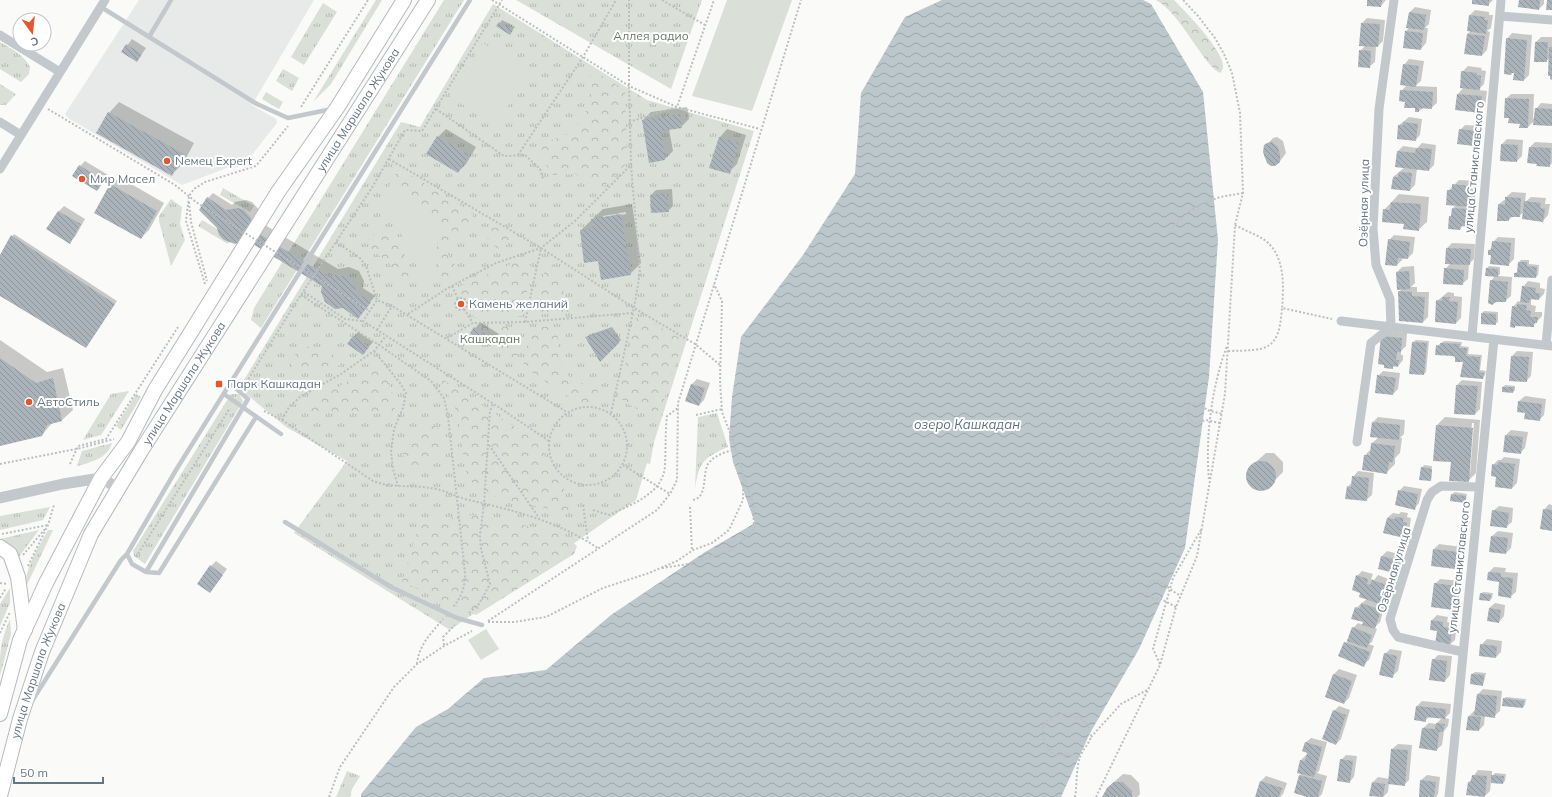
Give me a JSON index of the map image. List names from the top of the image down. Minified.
{"streets":{"main road":["улица Маршала Жукова"],"street":["улица Станиславского","Озёрная улица"]},"crossings":[["улица Станиславского","Озёрная улица"]],"water":["озеро Кашкадан"],"parks":["Аллея радио","Кашкадан"],"places":{"other":["Nемец Expert","Мир Масел","Камень желаний","АвтоСтиль"],"transit":["Парк Кашкадан"]},"scale_bar":"50 m","north":"bottom"}
